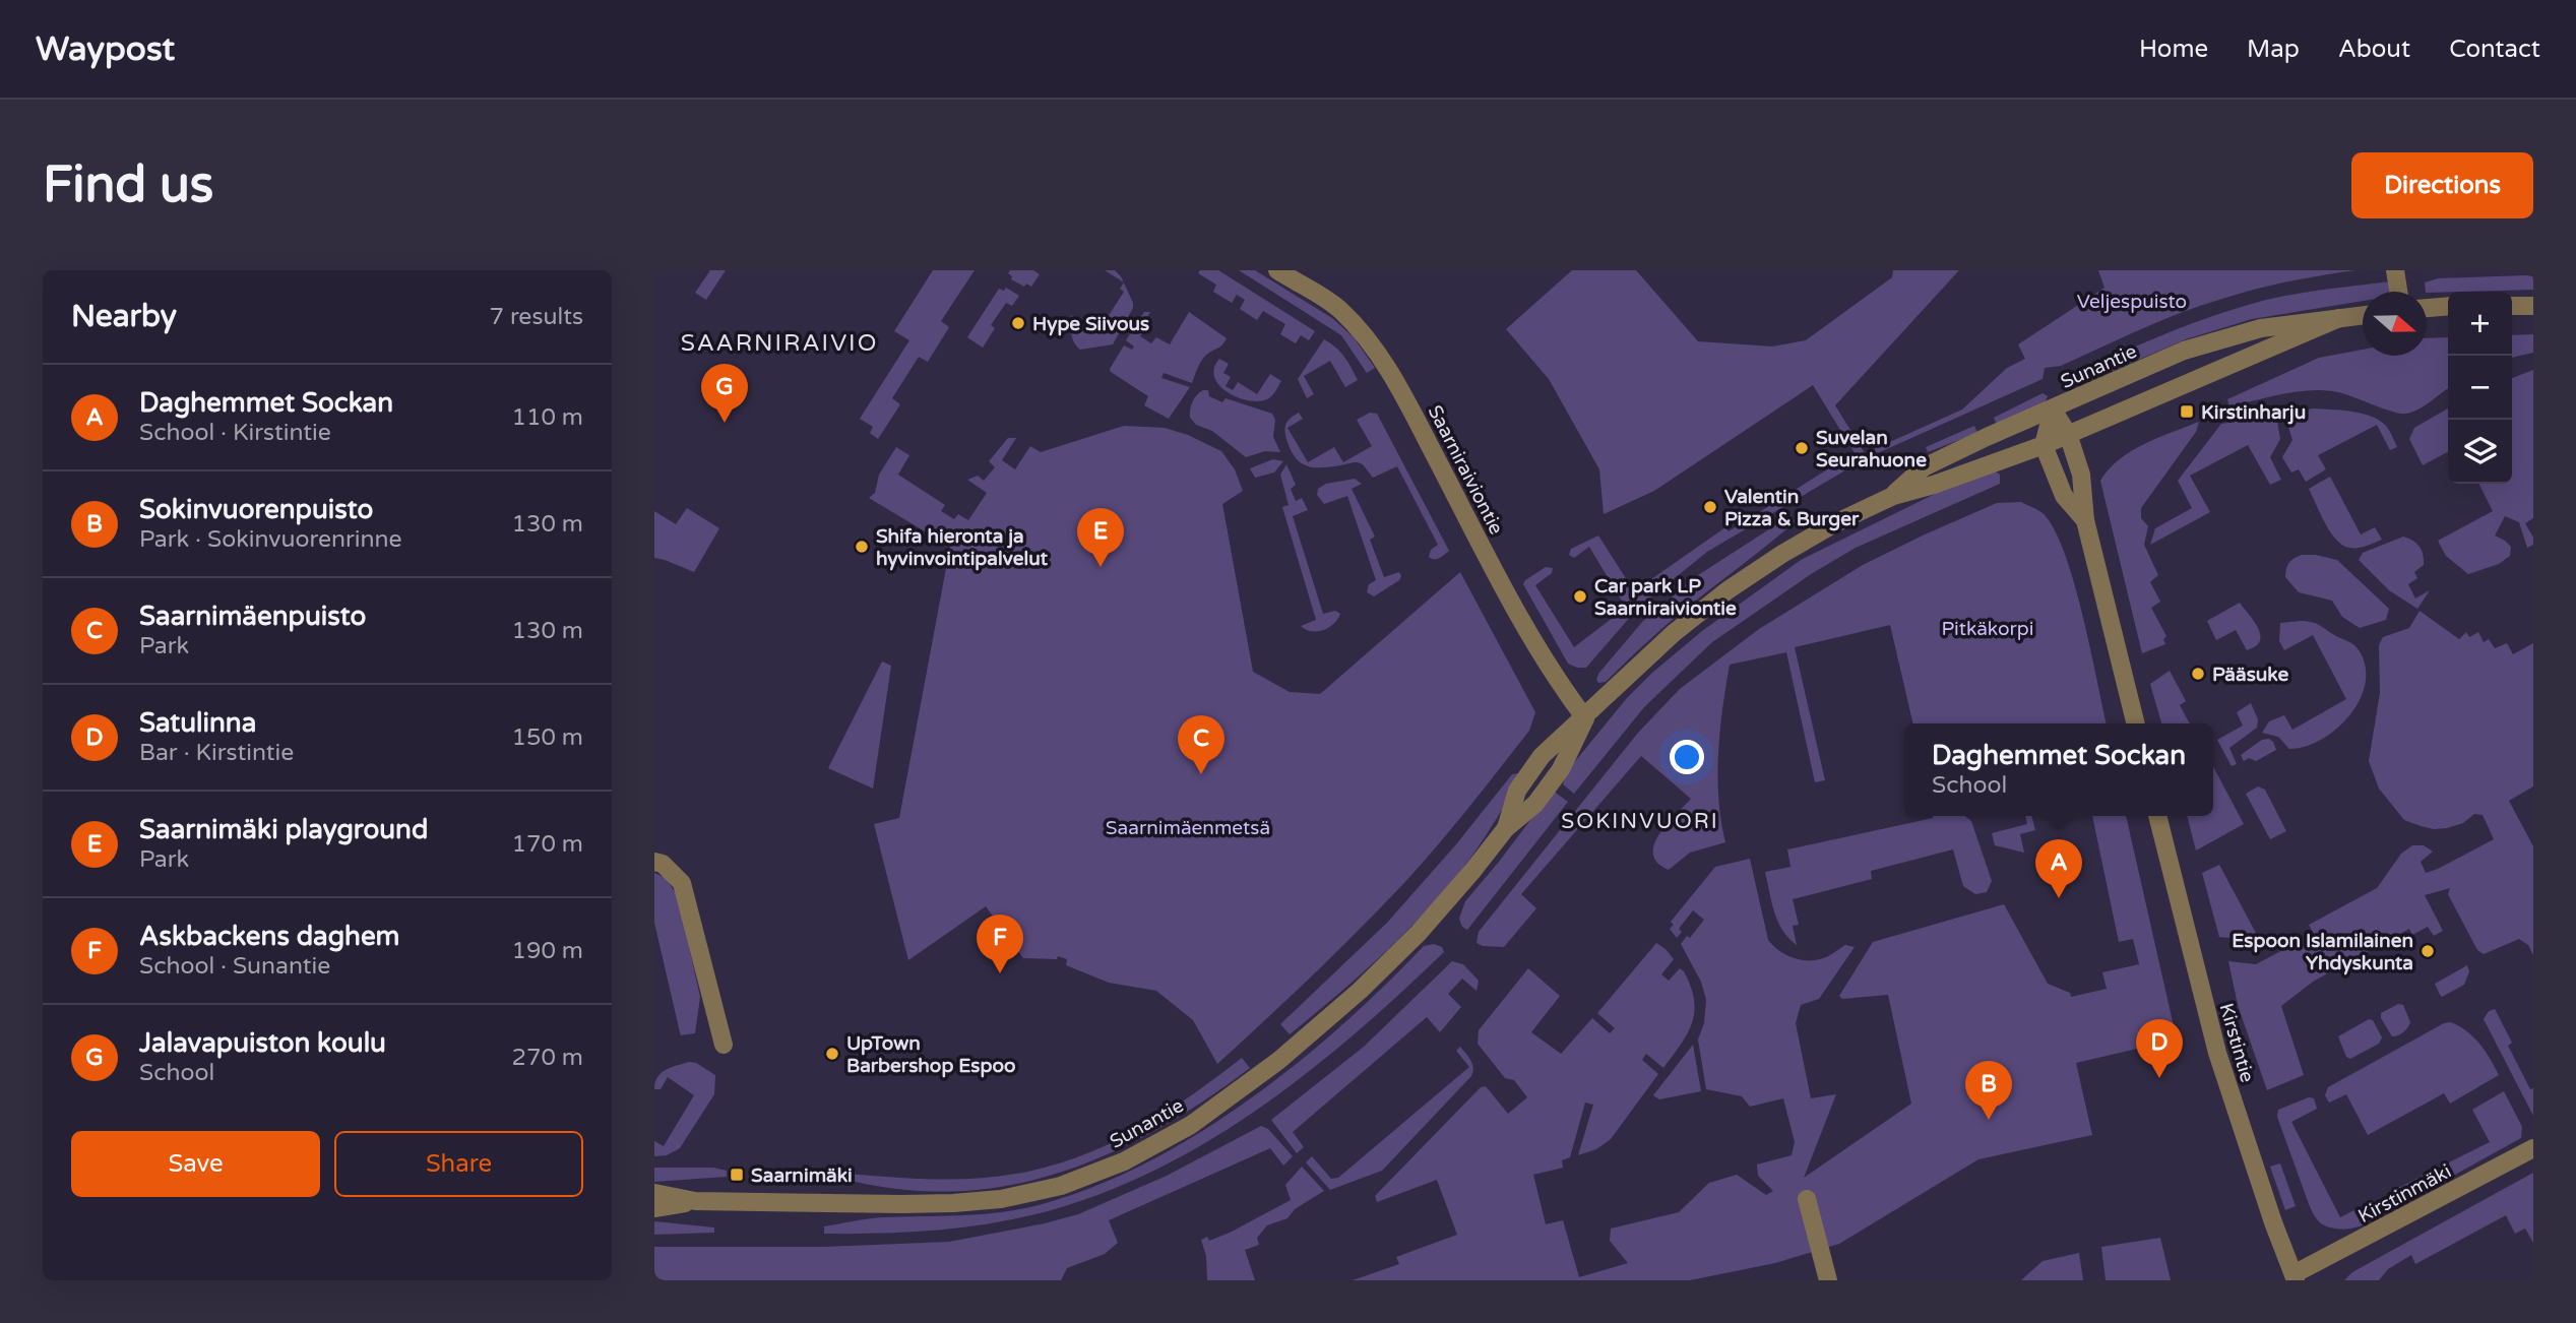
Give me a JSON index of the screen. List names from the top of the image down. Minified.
{"streets":{"street":["Sunantie","Saarniraiviontie","Kirstintie","Kirstinmäki"]},"crossings":[["Sunantie","Saarniraiviontie"],["Kirstintie","Kirstinmäki"]],"districts":["SAARNIRAIVIO","SOKINVUORI"],"parks":["Veljespuisto","Pitkäkorpi","Saarnimäenmetsä"],"places":{"other":["Hype Siivous","Suvelan Seurahuone","Valentin Pizza & Burger","Shifa hieronta ja hyvinvointipalvelut","Car park LP Saarniraiviontie","Pääsuke","Espoon Islamilainen Yhdyskunta","UpTown Barbershop Espoo"],"transit":["Kirstinharju","Saarnimäki"]},"north":"right","page":{"header":"Waypost","nav":["Home","Map","About","Contact"],"buttons":["Directions",["Save","Share"]],"title":"Find us","heading":["Nearby","7 results"],"map_buttons":["+","−"],"list":[{"mark":"A","name":"Daghemmet Sockan","note":"School · Kirstintie","value":"110 m"},{"mark":"B","name":"Sokinvuorenpuisto","note":"Park · Sokinvuorenrinne","value":"130 m"},{"mark":"C","name":"Saarnimäenpuisto","note":"Park","value":"130 m"},{"mark":"D","name":"Satulinna","note":"Bar · Kirstintie","value":"150 m"},{"mark":"E","name":"Saarnimäki playground","note":"Park","value":"170 m"},{"mark":"F","name":"Askbackens daghem","note":"School · Sunantie","value":"190 m"},{"mark":"G","name":"Jalavapuiston koulu","note":"School","value":"270 m"}],"pins":["G","E","C","A","F","D","B"],"popup":["Daghemmet Sockan","School"]}}
